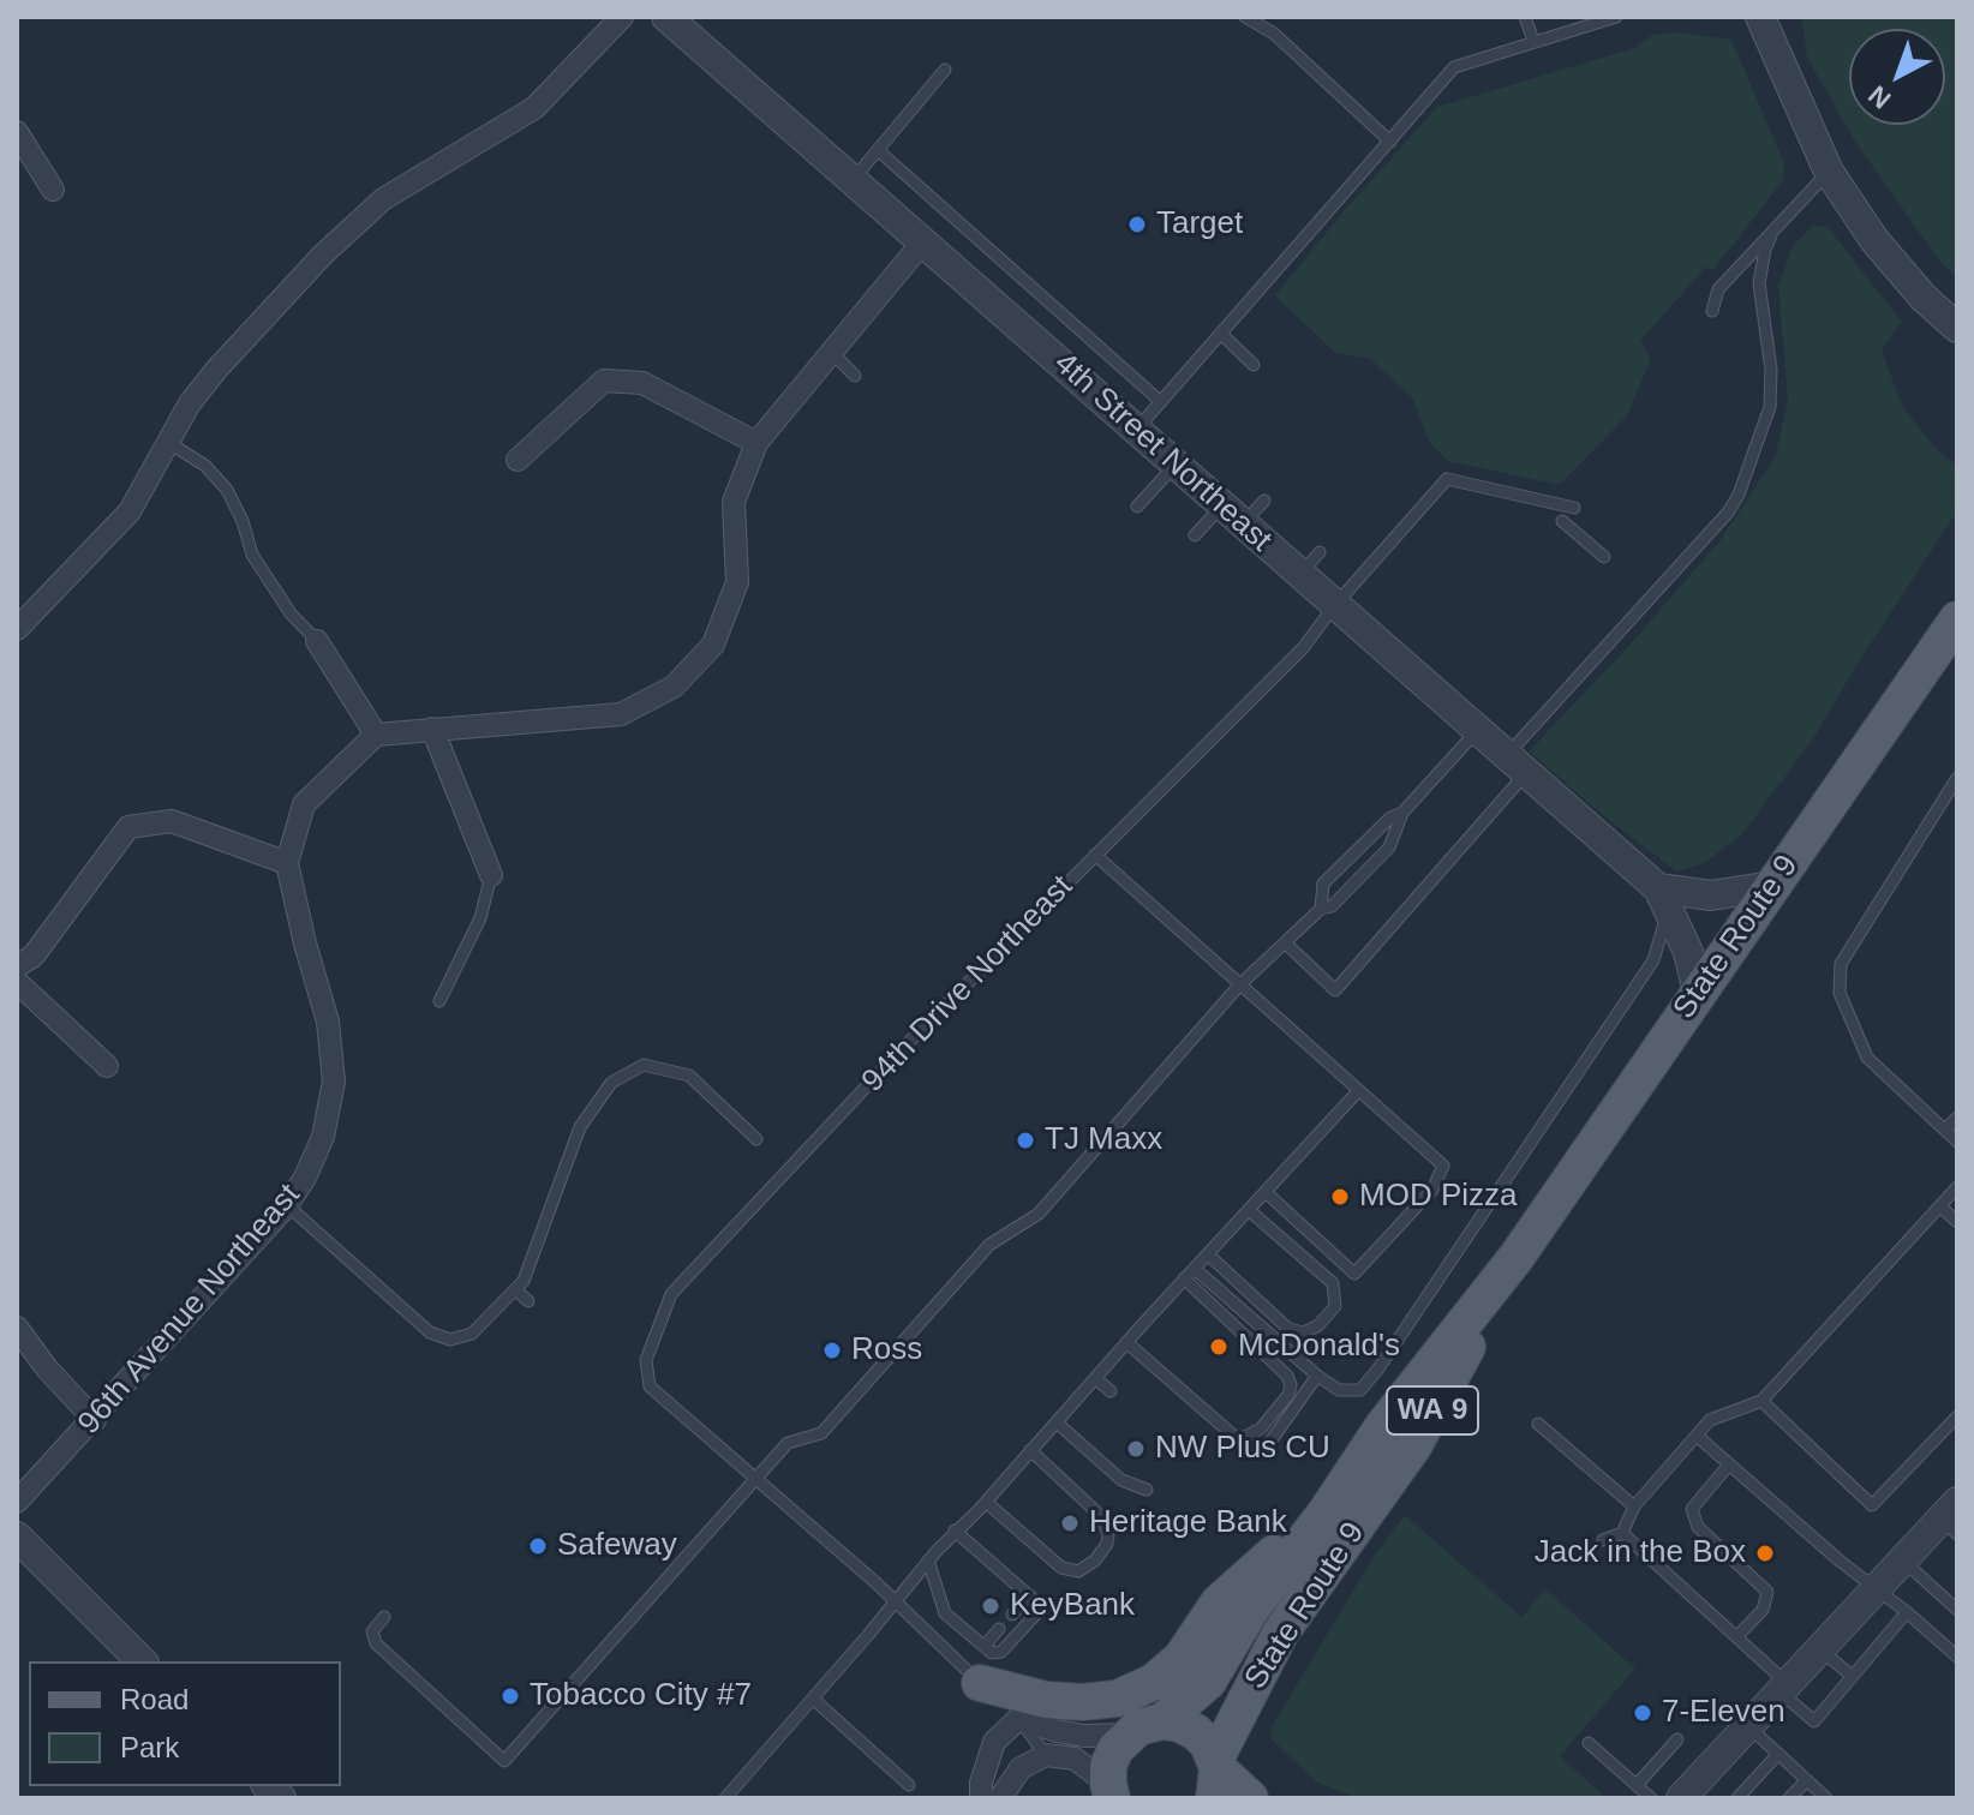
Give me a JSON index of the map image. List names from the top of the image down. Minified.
{"streets":{"main road":["State Route 9","WA 9"],"street":["4th Street Northeast","96th Avenue Northeast"],"lane":["94th Drive Northeast"]},"crossings":[["4th Street Northeast","94th Drive Northeast"]],"places":["Target","TJ Maxx","MOD Pizza","McDonald's","Ross","NW Plus CU","Heritage Bank","Safeway","Jack in the Box","KeyBank","Tobacco City #7","7-Eleven"],"legend":["Road","Park"],"north":"bottom left"}
